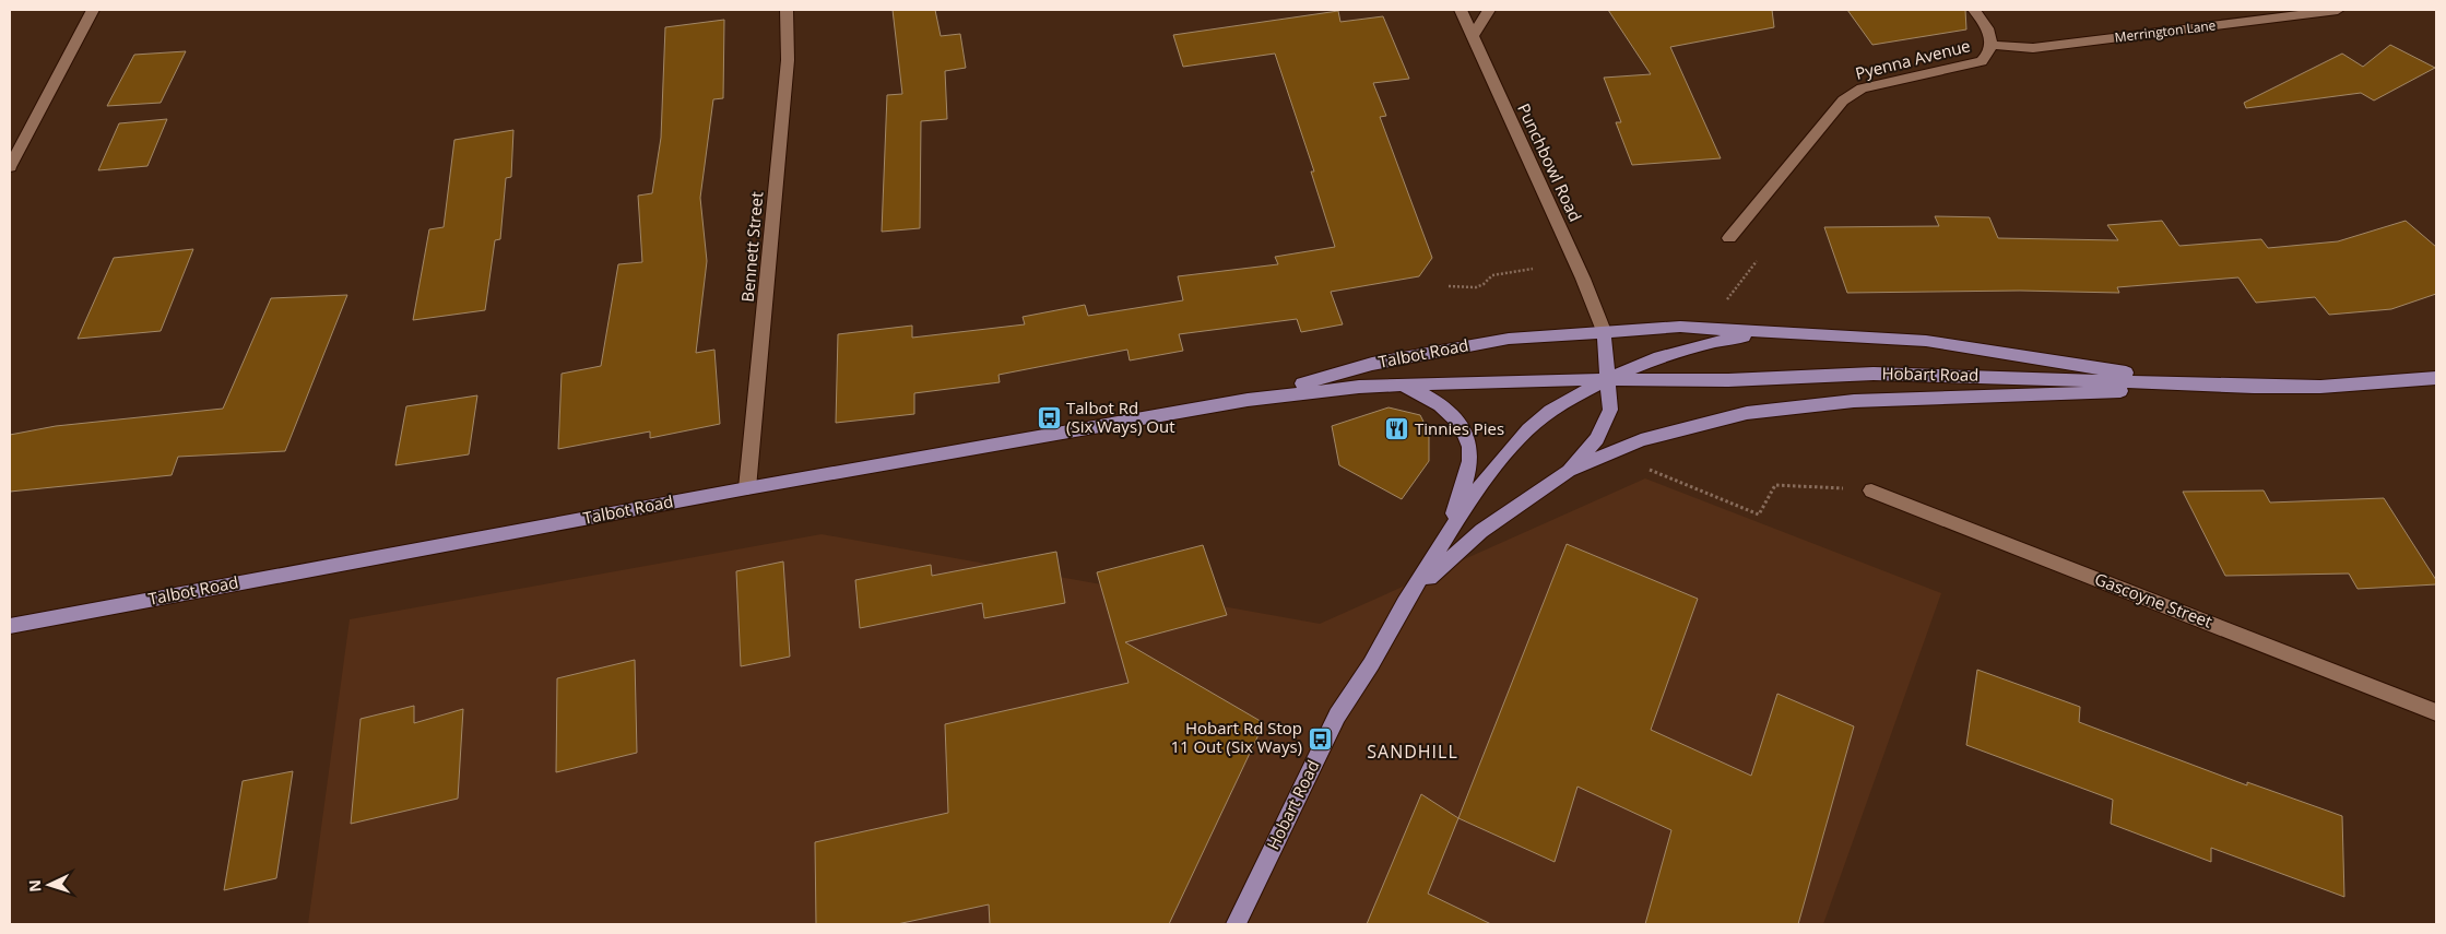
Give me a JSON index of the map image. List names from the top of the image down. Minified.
{"streets":{"main road":["Talbot Road","Hobart Road"],"street":["Merrington Lane","Pyenna Avenue","Punchbowl Road","Bennett Street","Gascoyne Street"]},"crossings":[["Merrington Lane","Pyenna Avenue"],["Punchbowl Road","Talbot Road"],["Punchbowl Road","Hobart Road"],["Bennett Street","Talbot Road"],["Talbot Road","Hobart Road"]],"districts":["SANDHILL"],"places":{"bus stop":["Talbot Rd (Six Ways) Out","Hobart Rd Stop 11 Out (Six Ways)"],"restaurant":["Tinnies Pies"]},"north":"left"}
